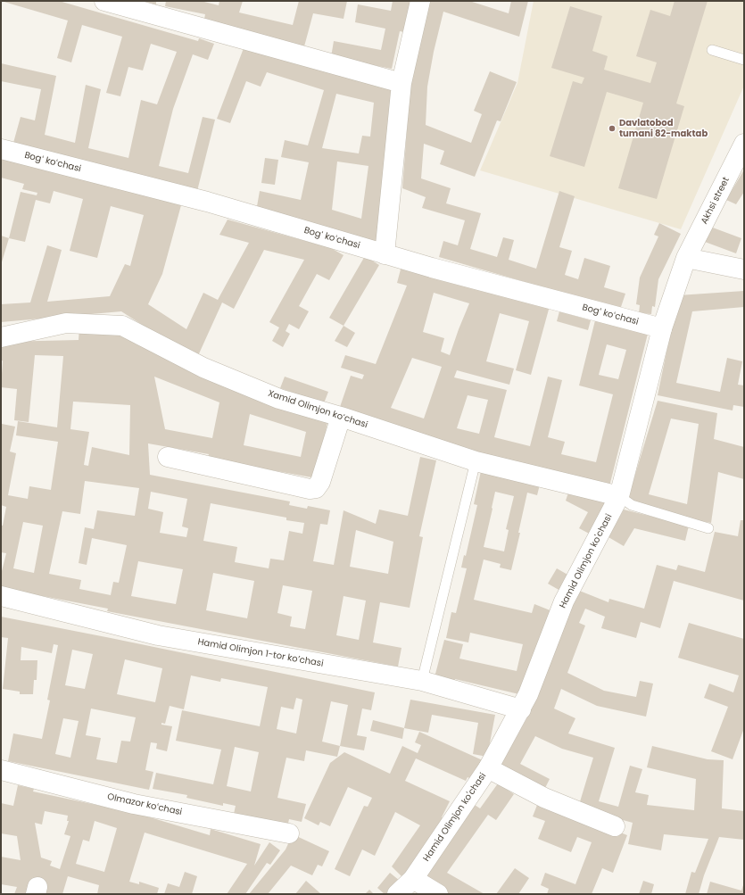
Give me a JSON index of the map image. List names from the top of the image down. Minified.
{"streets":{"street":["Bogʻ koʻchasi","Akhsi street","Xamid Olimjon koʻchasi","Hamid Olimjon ko'chasi","Hamid Olimjon 1-tor koʼchasi","Olmazor koʻchasi"]},"crossings":[["Bogʻ koʻchasi","Hamid Olimjon ko'chasi"],["Akhsi street","Hamid Olimjon ko'chasi"],["Xamid Olimjon koʻchasi","Hamid Olimjon ko'chasi"],["Hamid Olimjon ko'chasi","Hamid Olimjon 1-tor koʼchasi"]],"places":["Davlatobod tumani 82-maktab"]}
